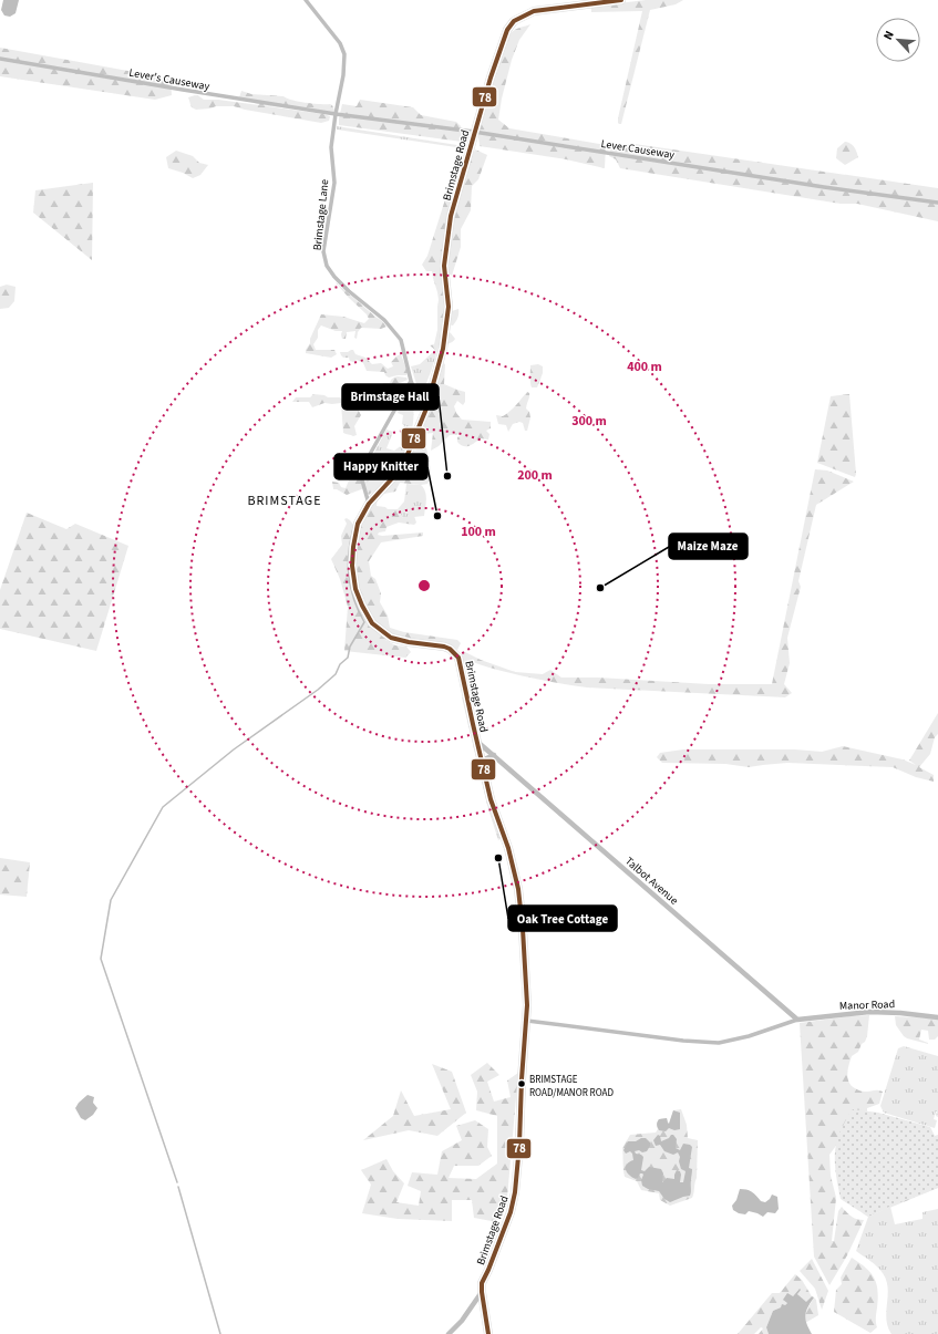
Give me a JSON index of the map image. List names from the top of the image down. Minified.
{"streets":{"main road":["Brimstage Road"],"street":["Lever's Causeway","Lever Causeway","Brimstage Lane","Talbot Avenue","Manor Road"]},"crossings":[["Lever's Causeway","Lever Causeway"],["Lever's Causeway","Brimstage Lane"],["Lever Causeway","Brimstage Road"],["Lever Causeway","Brimstage Lane"],["Brimstage Road","Brimstage Lane"],["Brimstage Road","Talbot Avenue"],["Talbot Avenue","Manor Road"]],"districts":["BRIMSTAGE"],"places":["Brimstage Hall","Happy Knitter","Maize Maze","Oak Tree Cottage","BRIMSTAGE ROAD/MANOR ROAD"],"lines":["transit line 78"],"north":"top left","rings":["400 m","300 m","200 m","100 m"]}
